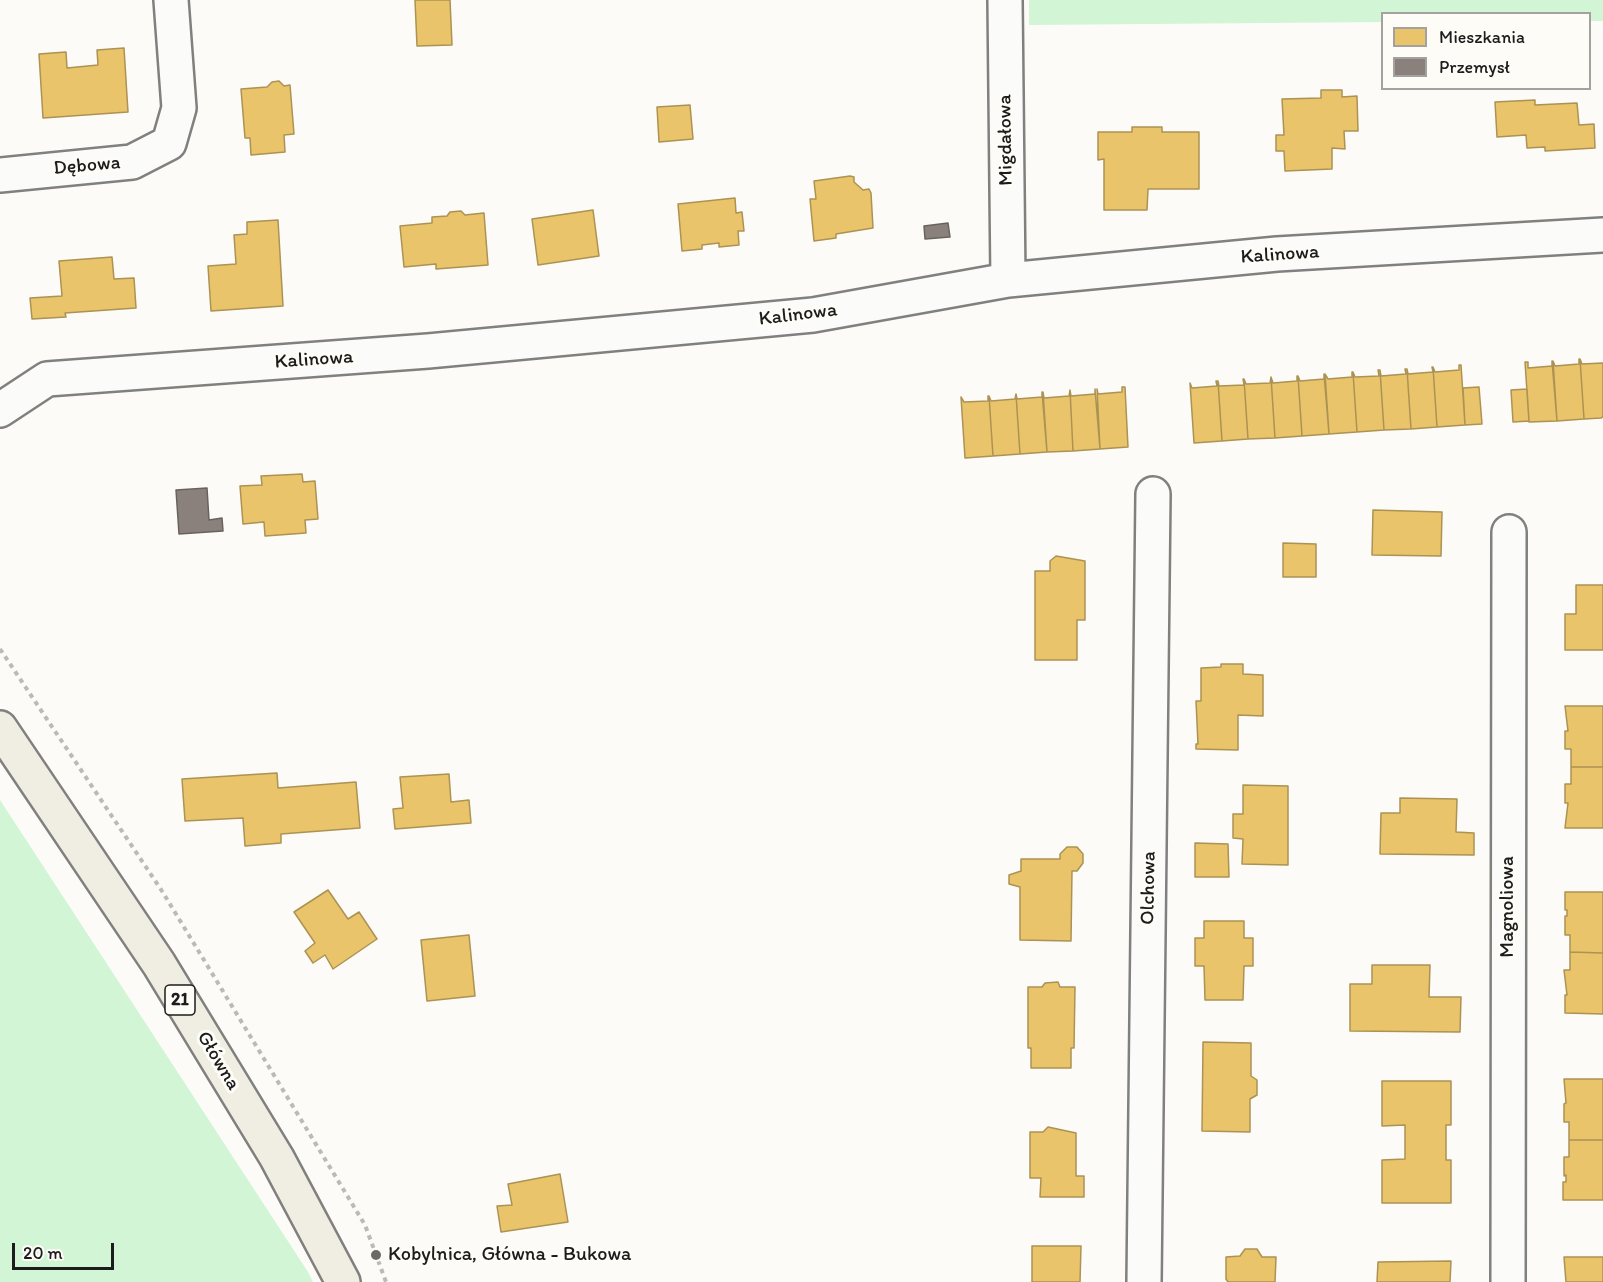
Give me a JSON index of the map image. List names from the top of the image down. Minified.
{"streets":{"main road":["21","Główna"],"street":["Migdałowa","Dębowa","Kalinowa","Olchowa","Magnoliowa"]},"crossings":[["Migdałowa","Kalinowa"]],"places":["Kobylnica, Główna - Bukowa"],"legend":["Mieszkania","Przemysł"],"scale_bar":"20 m"}
